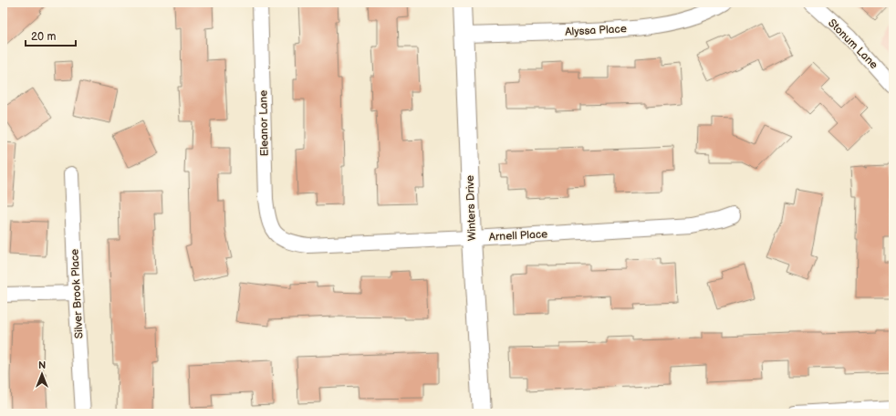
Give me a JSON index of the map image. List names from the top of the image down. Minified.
{"streets":{"street":["Alyssa Place","Stonum Lane","Eleanor Lane","Winters Drive","Arnell Place","Silver Brook Place"]},"crossings":[["Alyssa Place","Winters Drive"],["Eleanor Lane","Arnell Place"],["Winters Drive","Arnell Place"]],"scale_bar":"20 m","north":"top"}
